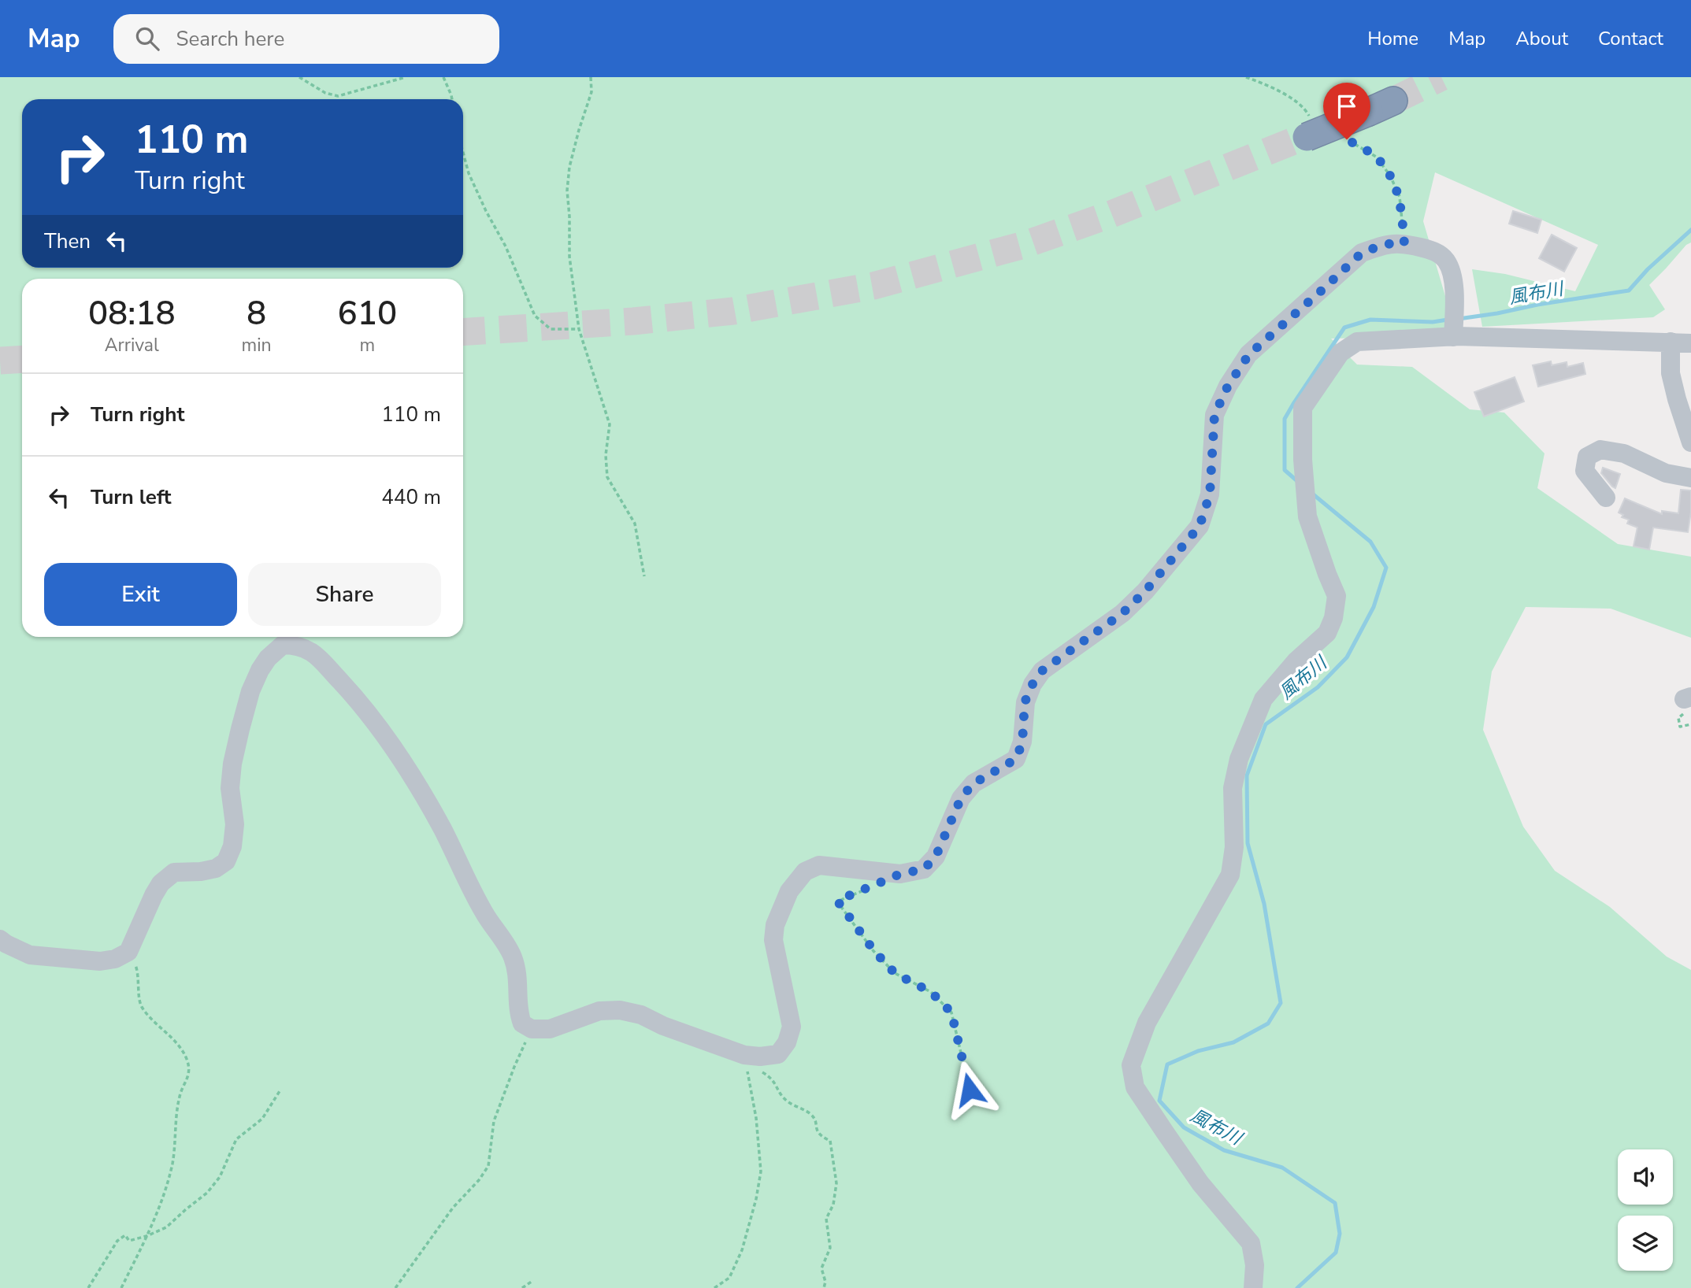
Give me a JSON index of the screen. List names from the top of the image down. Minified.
{"water":["風布川"],"page":{"header":"Map","search":"Search here","nav":["Home","Map","About","Contact"],"turn":["110 m","Turn right"],"then":"Then","eta":["08:18","Arrival","8","min","610","m"],"list":[{"name":"Turn right","value":"110 m"},{"name":"Turn left","value":"440 m"}],"buttons":["Exit","Share"]}}
